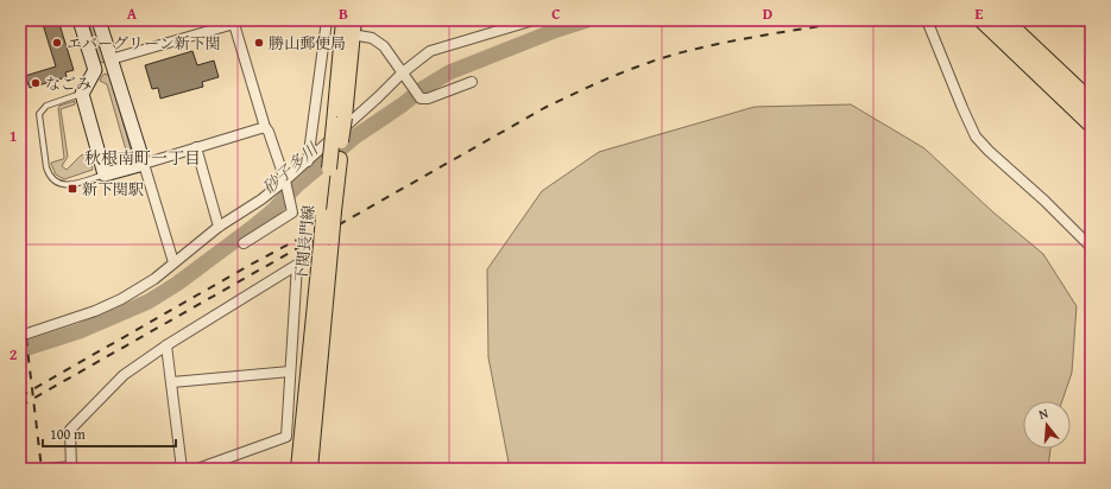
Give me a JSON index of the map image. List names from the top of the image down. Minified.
{"streets":{"main road":["下関長門線"]},"districts":["秋根南町一丁目"],"water":["砂子多川"],"places":{"other":["エバーグリーン新下関","勝山郵便局","なごみ"],"transit":["新下関駅"]},"scale_bar":"100 m","north":"top","grid":{"columns":["A","B","C","D","E"],"rows":["1","2"]}}
